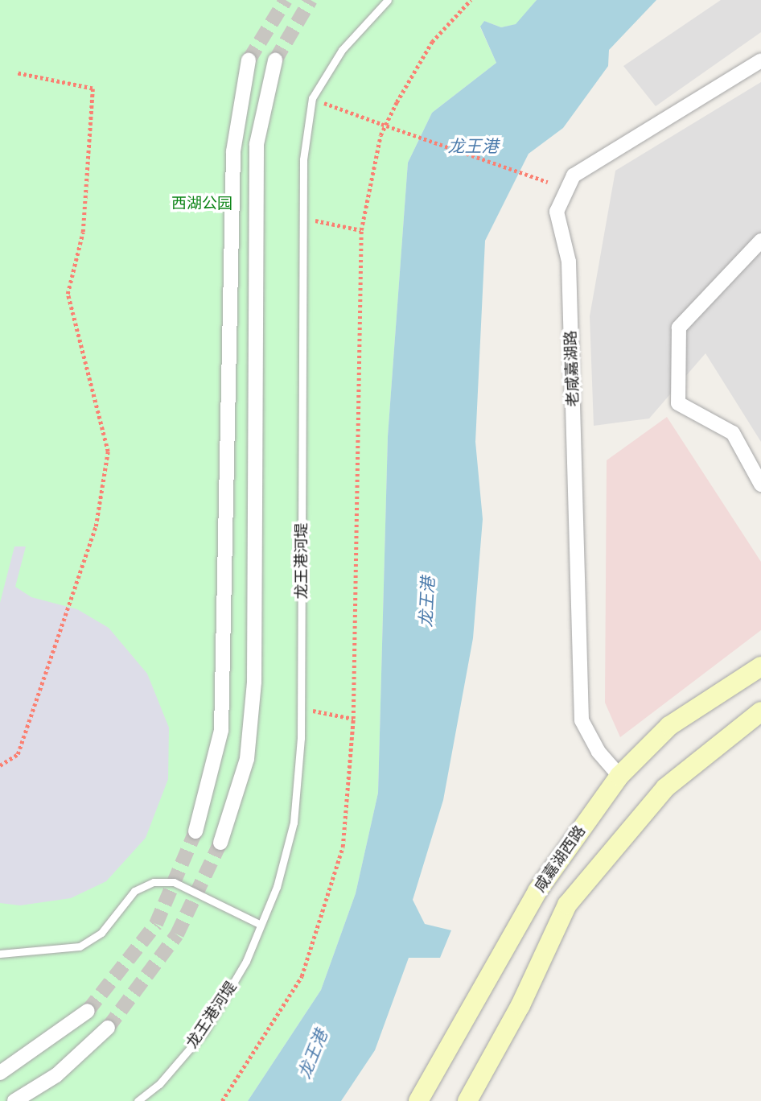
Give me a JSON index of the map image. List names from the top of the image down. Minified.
{"streets":{"main road":["咸嘉湖西路"],"street":["老咸嘉湖路"],"lane":["龙王港河堤"]},"crossings":[["老咸嘉湖路","咸嘉湖西路"]],"water":["龙王港"],"parks":["西湖公园"]}
